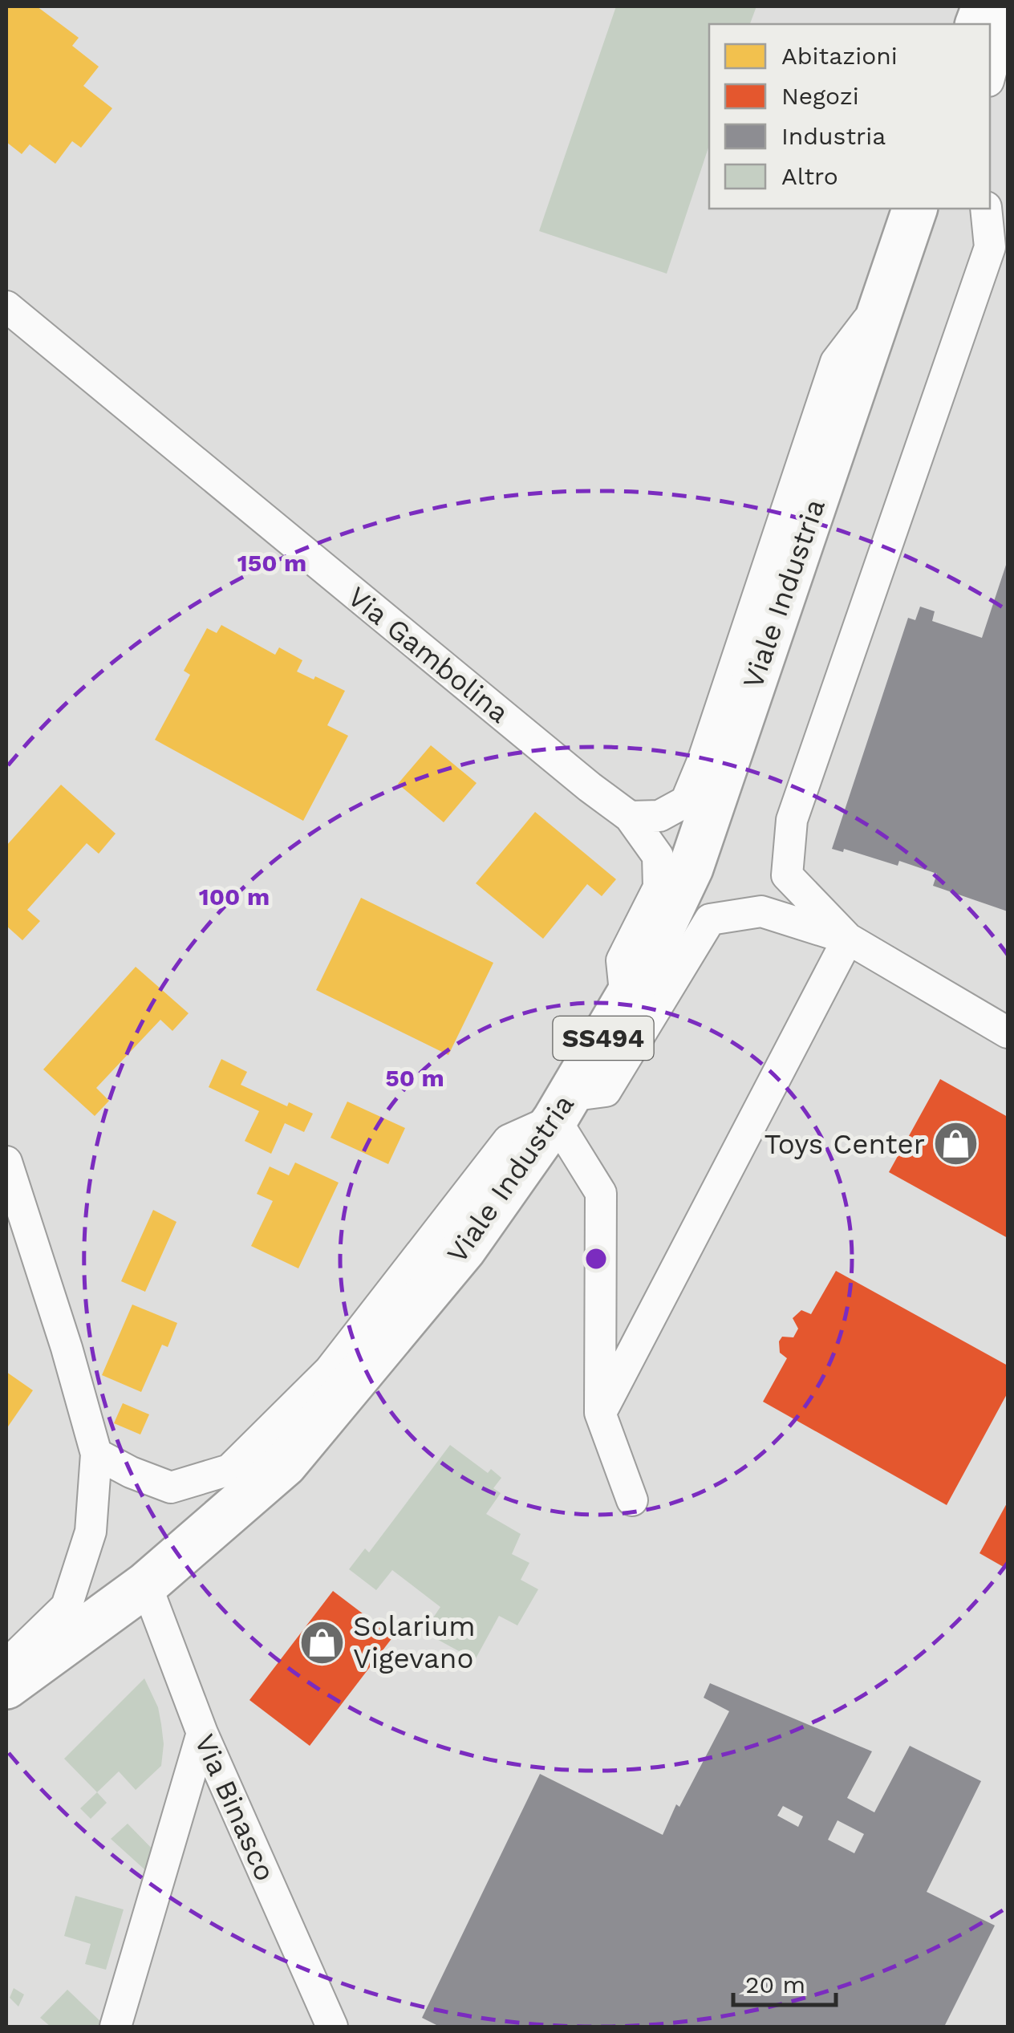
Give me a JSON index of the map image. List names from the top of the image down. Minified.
{"streets":{"main road":["Viale Industria","SS494"],"street":["Via Gambolina","Via Binasco"]},"crossings":[["Viale Industria","Via Gambolina"],["Viale Industria","Via Binasco"]],"places":{"shop":["Toys Center","Solarium Vigevano"]},"legend":["Abitazioni","Negozi","Industria","Altro"],"scale_bar":"20 m","rings":["150 m","100 m","50 m"]}
